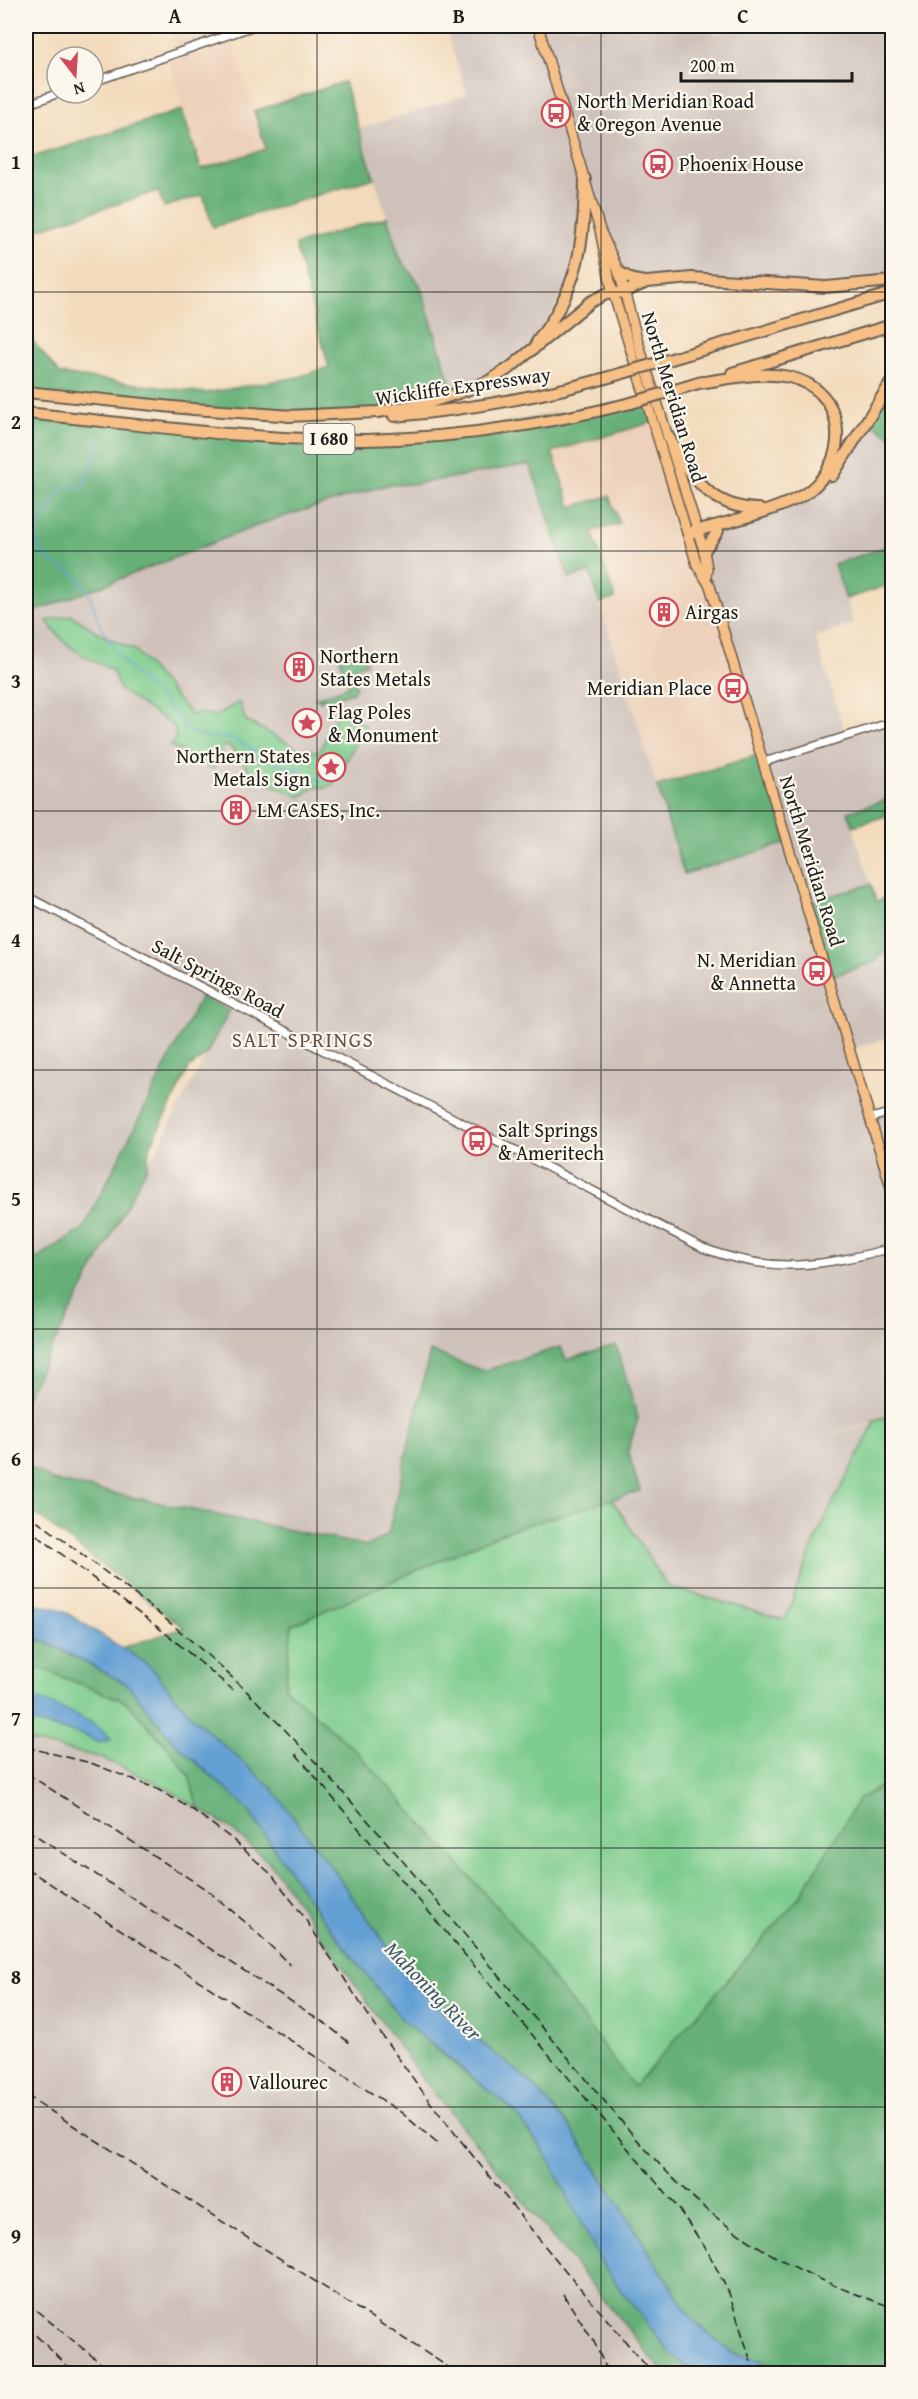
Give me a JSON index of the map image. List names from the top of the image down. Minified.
{"streets":{"highway":["Wickliffe Expressway","I 680"],"main road":["North Meridian Road"],"street":["Salt Springs Road"]},"districts":["SALT SPRINGS"],"water":["Mahoning River"],"places":{"bus stop":["North Meridian Road & Oregon Avenue","Phoenix House","Meridian Place","N. Meridian & Annetta","Salt Springs & Ameritech"],"building":["Airgas","Northern States Metals","LM CASES, Inc.","Vallourec"],"place":["Flag Poles & Monument","Northern States Metals Sign"]},"scale_bar":"200 m","north":"bottom","grid":{"columns":["A","B","C"],"rows":["1","2","3","4","5","6","7","8","9"]}}
